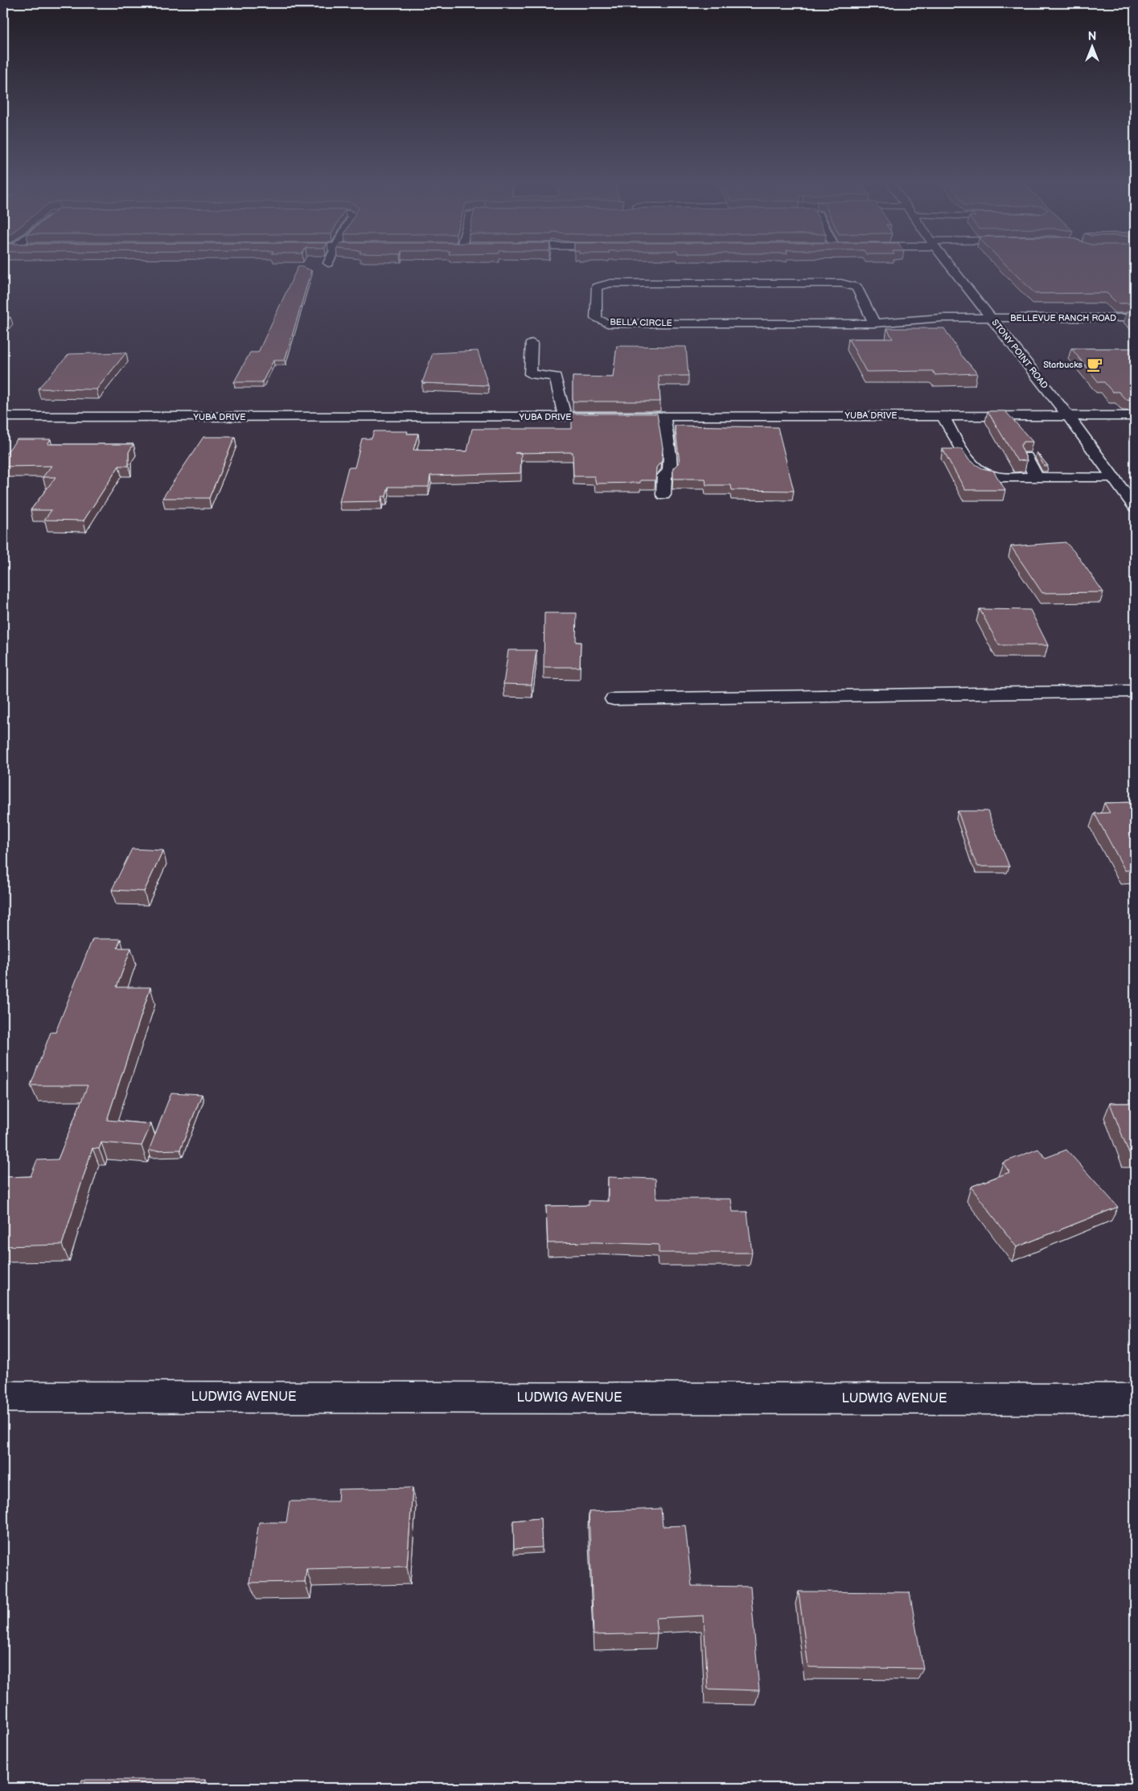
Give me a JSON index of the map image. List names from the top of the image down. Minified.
{"streets":{"street":["BELLEVUE RANCH ROAD","BELLA CIRCLE","STONY POINT ROAD","YUBA DRIVE","LUDWIG AVENUE"]},"crossings":[["BELLEVUE RANCH ROAD","BELLA CIRCLE"],["BELLEVUE RANCH ROAD","STONY POINT ROAD"],["BELLA CIRCLE","STONY POINT ROAD"],["STONY POINT ROAD","YUBA DRIVE"]],"places":{"cafe":["Starbucks"]},"north":"top"}
